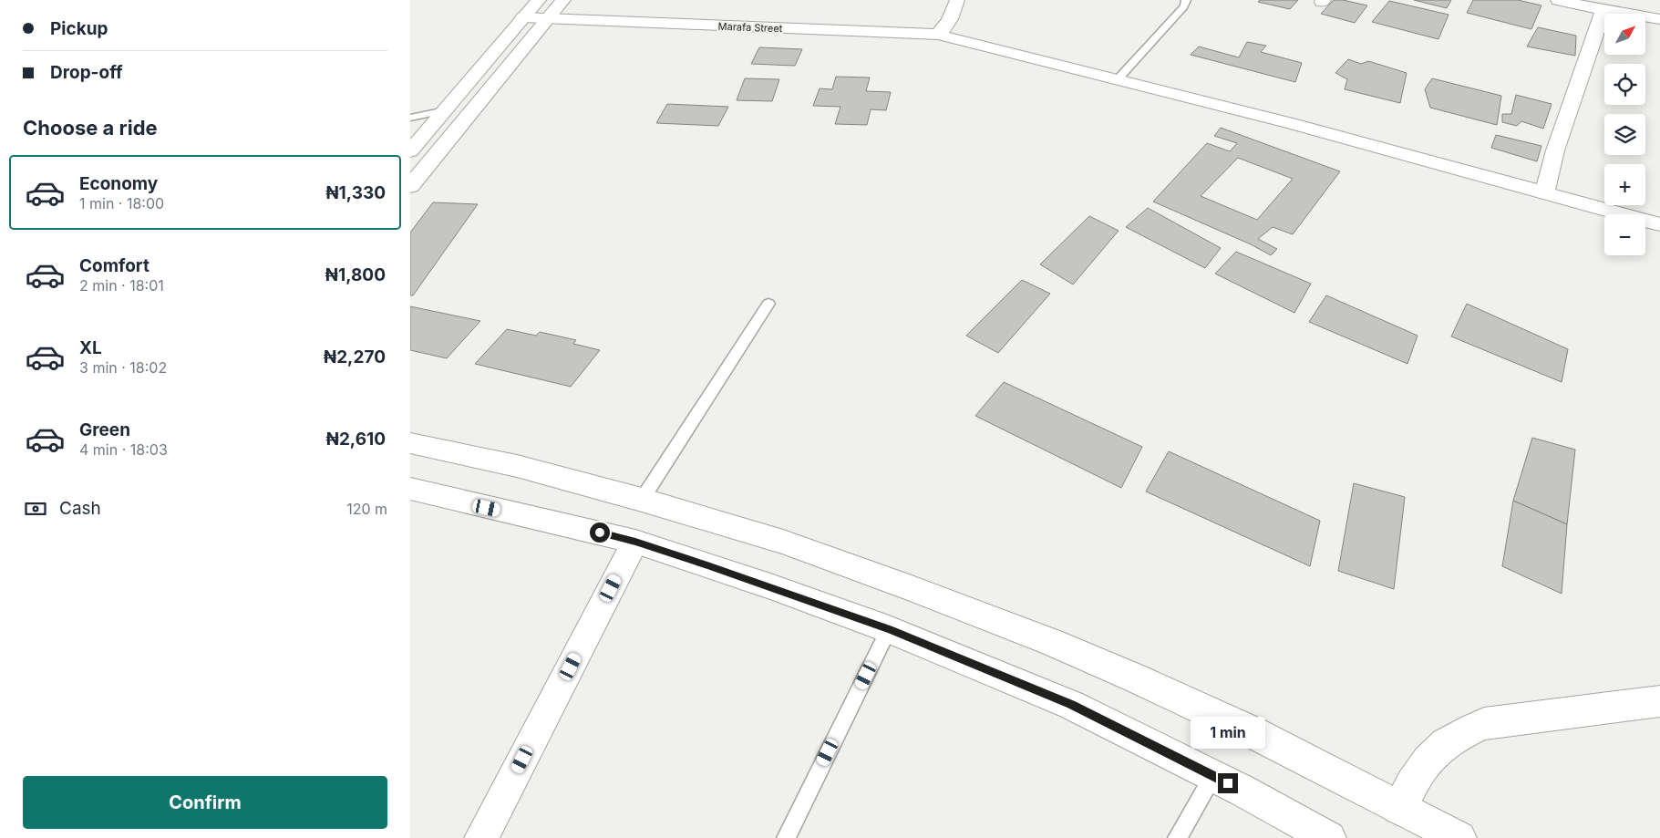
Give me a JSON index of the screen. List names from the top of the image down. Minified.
{"streets":{"street":["Marafa Street"]},"north":"top right","page":{"banner":["Pickup","Drop-off"],"map_buttons":["+","−"],"heading":"Choose a ride","list":[{"name":"Economy","note":"1 min · 18:00","value":"₦1,330"},{"name":"Comfort","note":"2 min · 18:01","value":"₦1,800"},{"name":"XL","note":"3 min · 18:02","value":"₦2,270"},{"name":"Green","note":"4 min · 18:03","value":"₦2,610"}],"pay":["Cash","120 m"],"bubble":"1 min","buttons":"Confirm"}}
